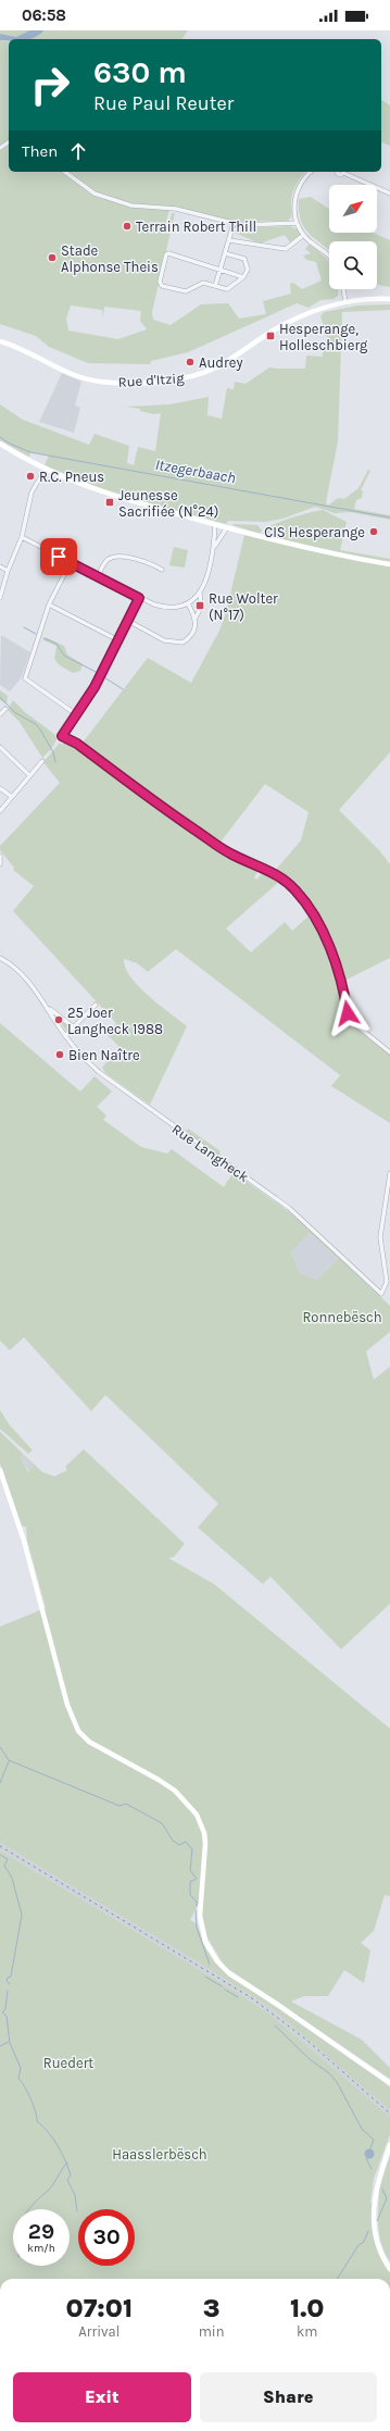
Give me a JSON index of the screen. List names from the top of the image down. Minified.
{"streets":{"main road":["Rue d'Itzig"],"street":["Rue Langheck"]},"water":["Itzegerbaach"],"parks":["Ronnebësch","Ruedert","Haasslerbësch"],"places":{"other":["Terrain Robert Thill","Stade Alphonse Theis","Audrey","R.C. Pneus","CIS Hesperange","25 Joer Langheck 1988","Bien Naître"],"transit":["Hesperange, Holleschbierg","Jeunesse Sacrifiée (N°24)","Rue Wolter (N°17)"]},"north":"top right","page":{"status":"06:58","turn":["630 m","Rue Paul Reuter"],"then":"Then","speed":"29 km/h","limit":"30","eta":["07:01","Arrival","3","min","1.0","km"],"buttons":["Exit","Share"]}}
